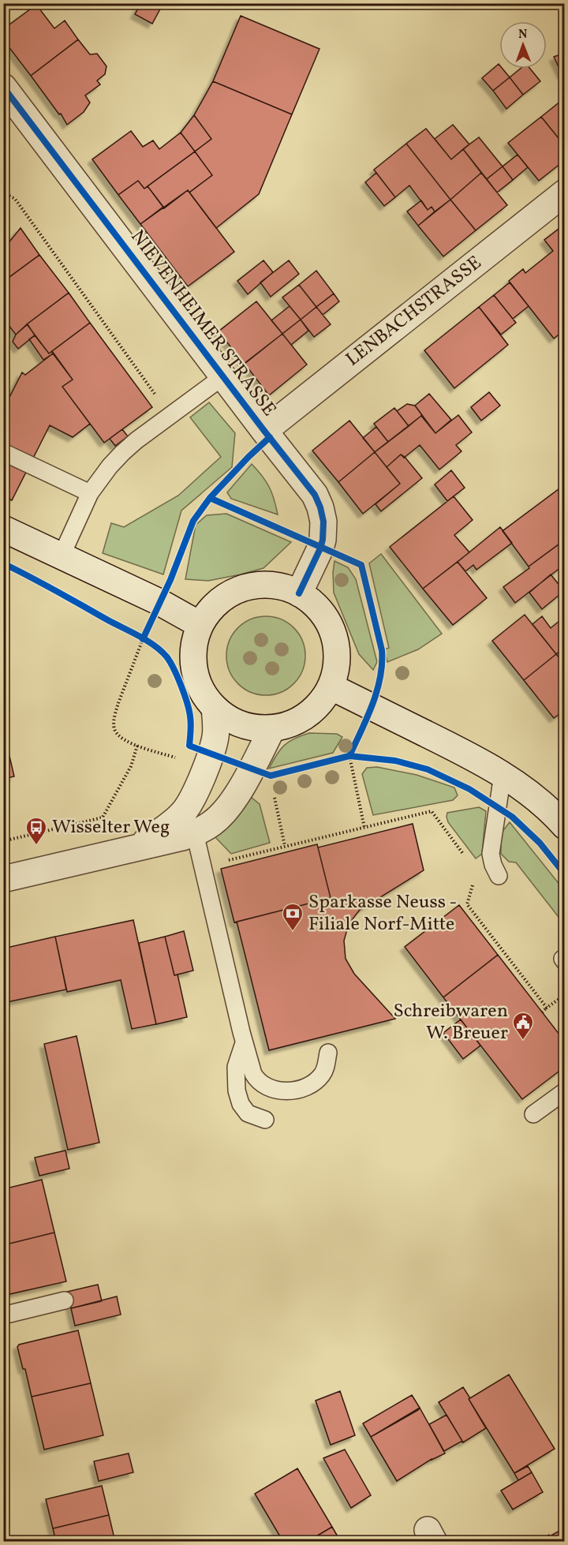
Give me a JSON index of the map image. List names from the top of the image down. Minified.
{"streets":{"street":["LENBACHSTRASSE","NIEVENHEIMER STRASSE"]},"crossings":[["LENBACHSTRASSE","NIEVENHEIMER STRASSE"]],"places":{"bus stop":["Wisselter Weg"],"bank":["Sparkasse Neuss - Filiale Norf-Mitte"],"public building":["Schreibwaren W. Breuer"]},"north":"top"}
